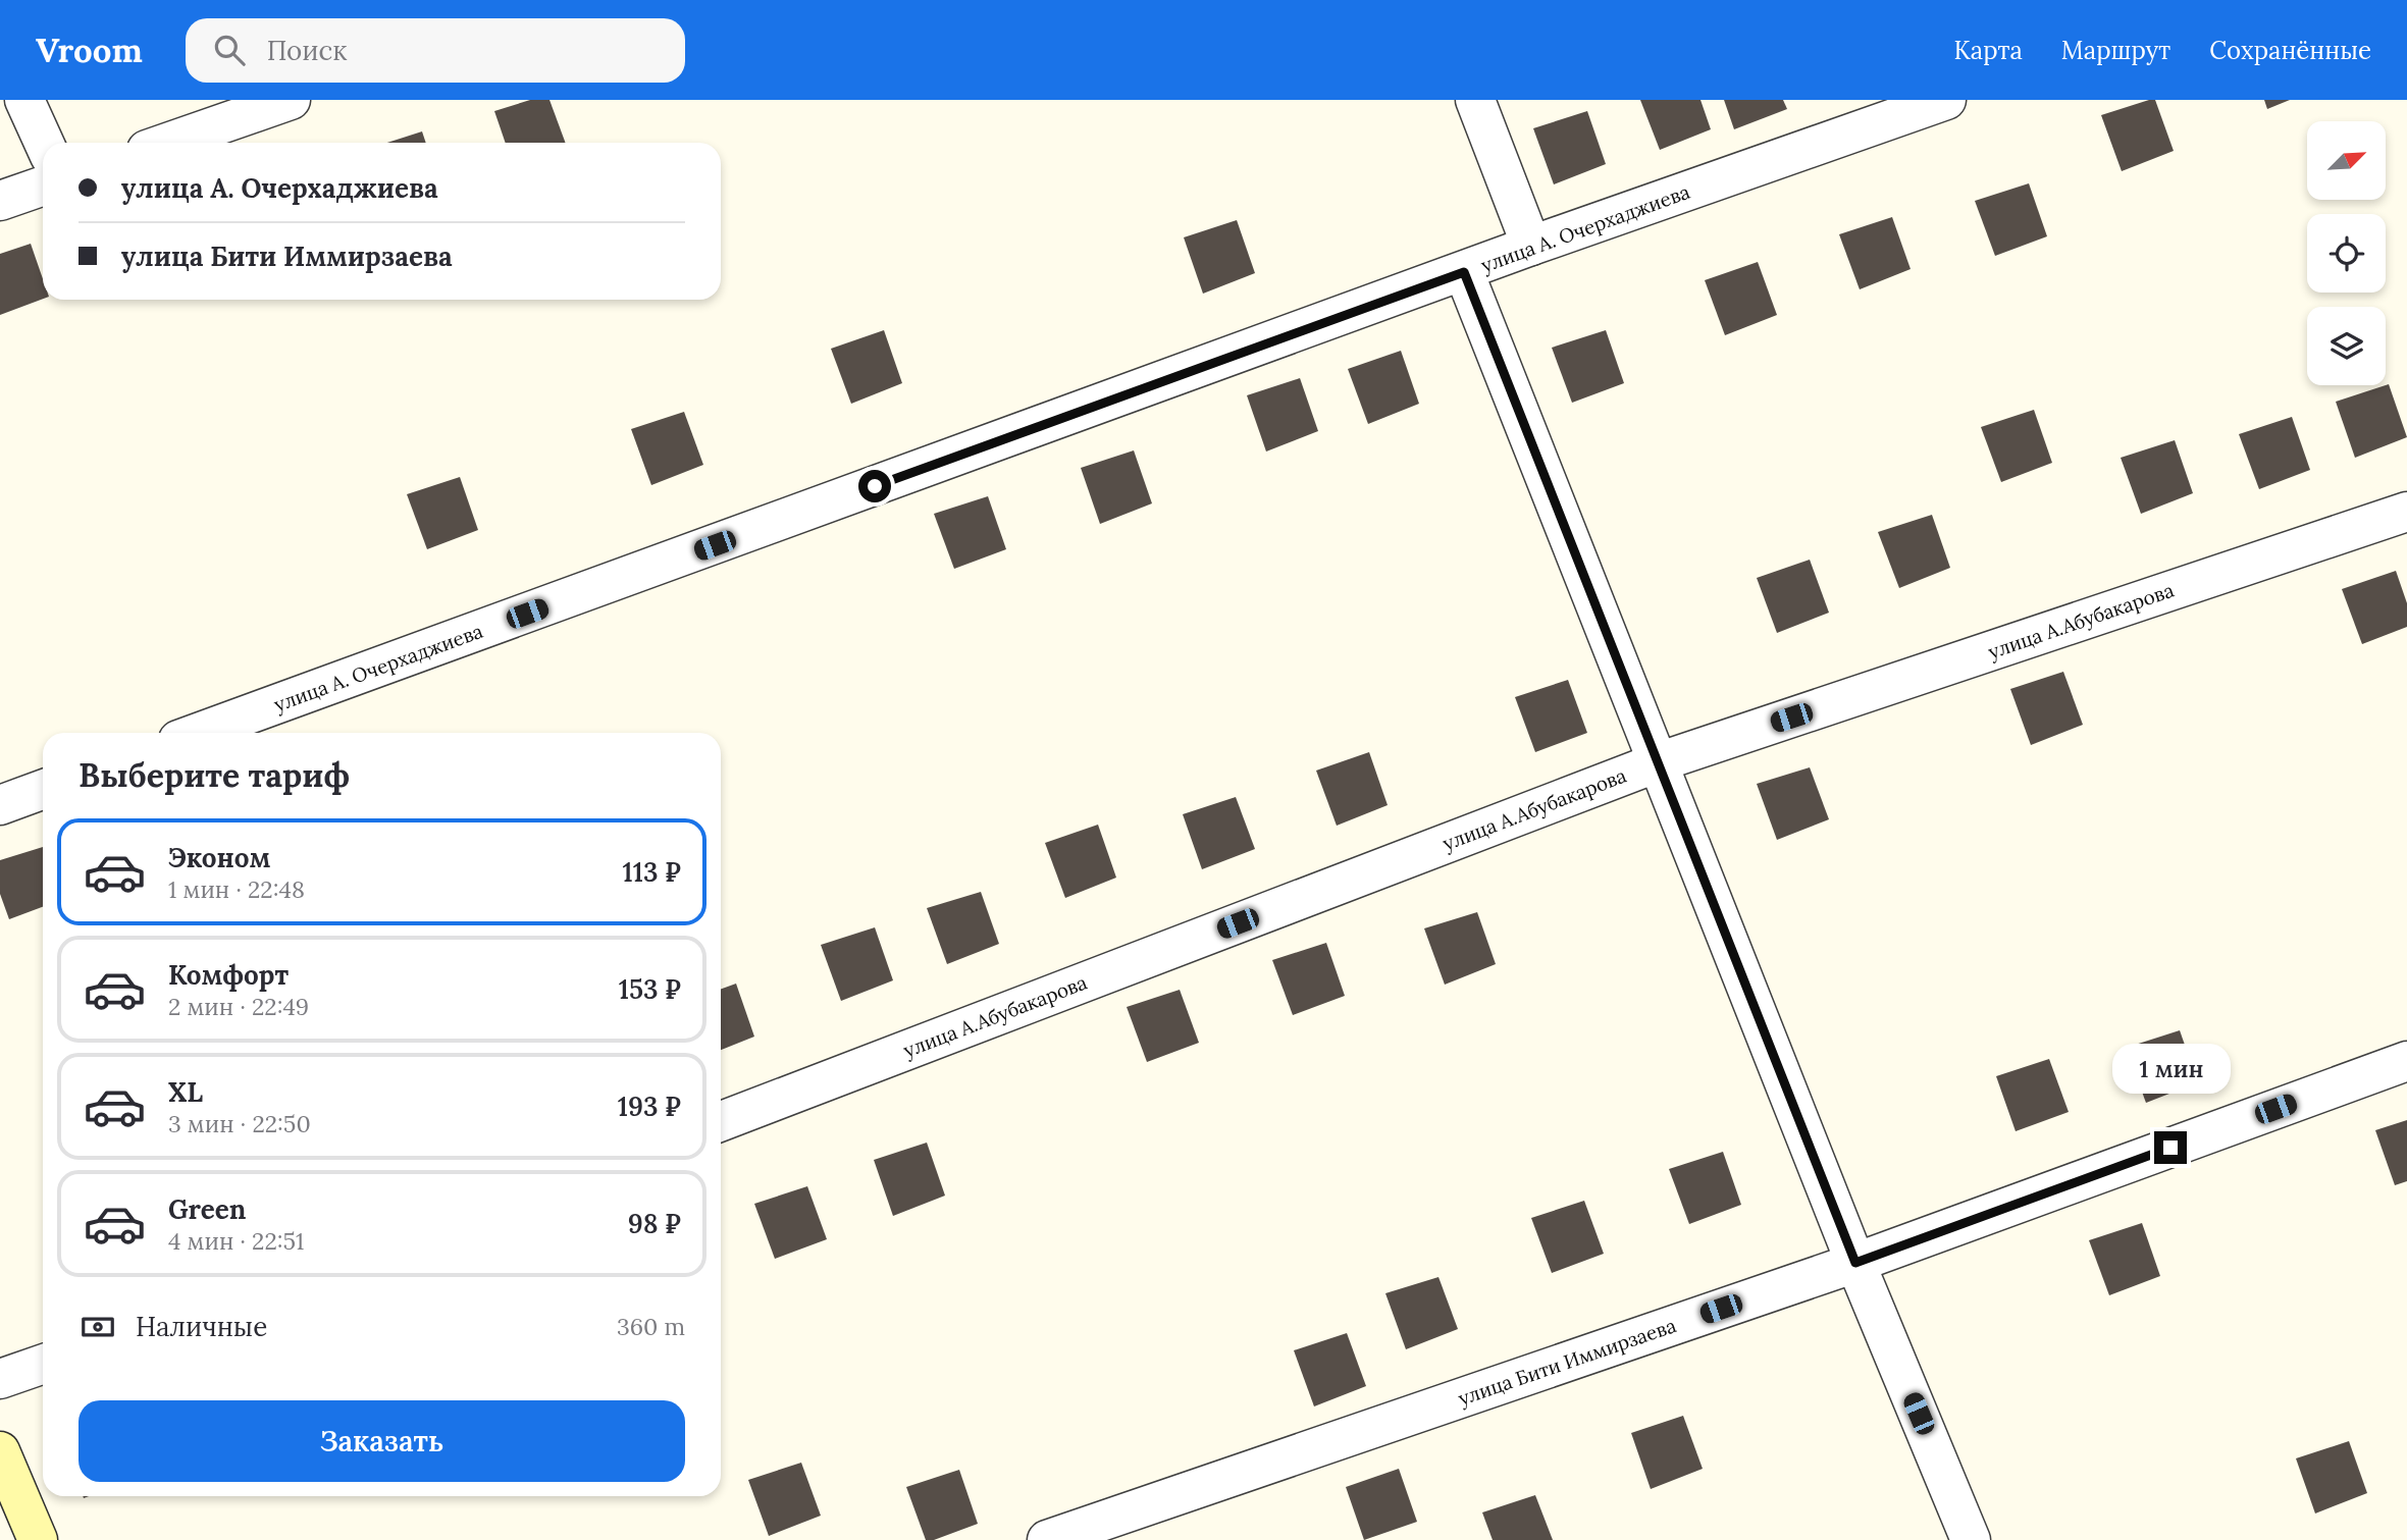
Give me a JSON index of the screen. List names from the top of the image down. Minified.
{"streets":{"street":["улица А. Очерхаджиева","улица А.Абубакарова","улица Бити Иммирзаева"]},"north":"top right","page":{"header":"Vroom","search":"Поиск","nav":["Карта","Маршрут","Сохранённые"],"banner":["улица А. Очерхаджиева","улица Бити Иммирзаева"],"heading":"Выберите тариф","list":[{"name":"Эконом","note":"1 мин · 22:48","value":"113 ₽"},{"name":"Комфорт","note":"2 мин · 22:49","value":"153 ₽"},{"name":"XL","note":"3 мин · 22:50","value":"193 ₽"},{"name":"Green","note":"4 мин · 22:51","value":"98 ₽"}],"bubble":"1 мин","pay":["Наличные","360 m"],"buttons":"Заказать"}}
